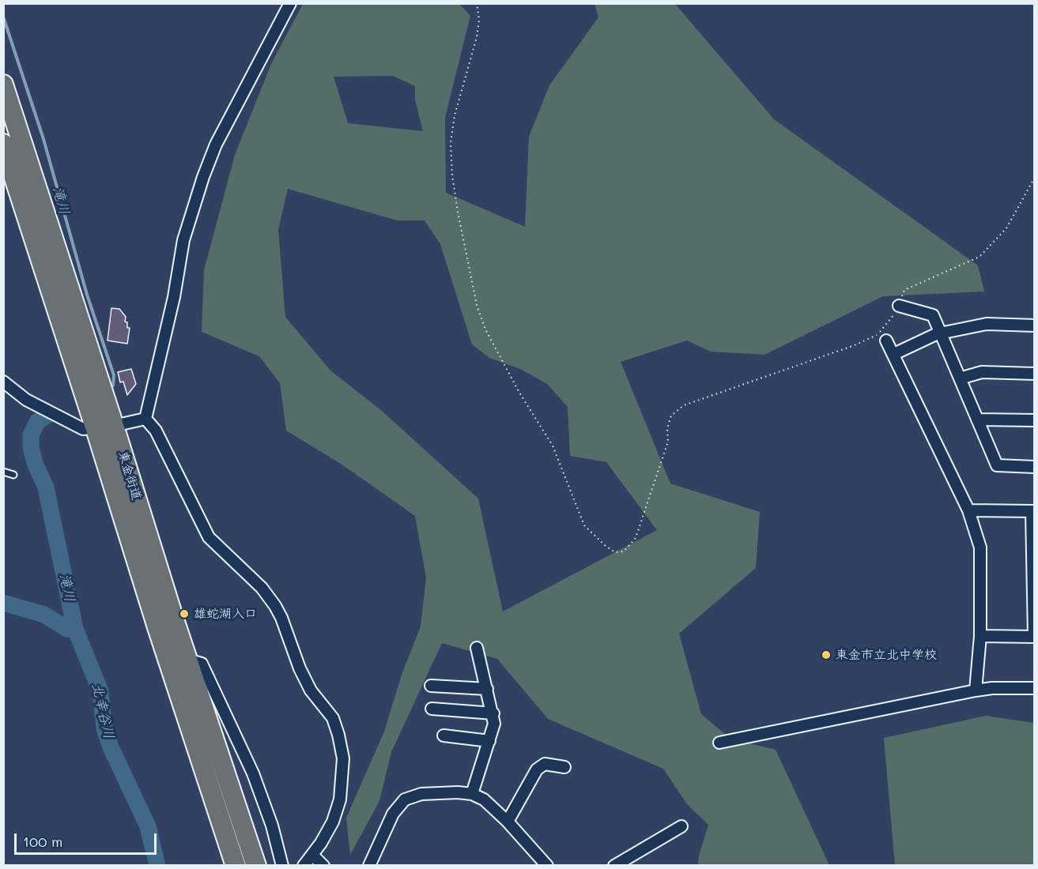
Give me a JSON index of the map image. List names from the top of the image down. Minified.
{"streets":{"highway":["東金街道"]},"water":["滝川","北幸谷川"],"places":["雄蛇湖入口","東金市立北中学校"],"scale_bar":"100 m"}
